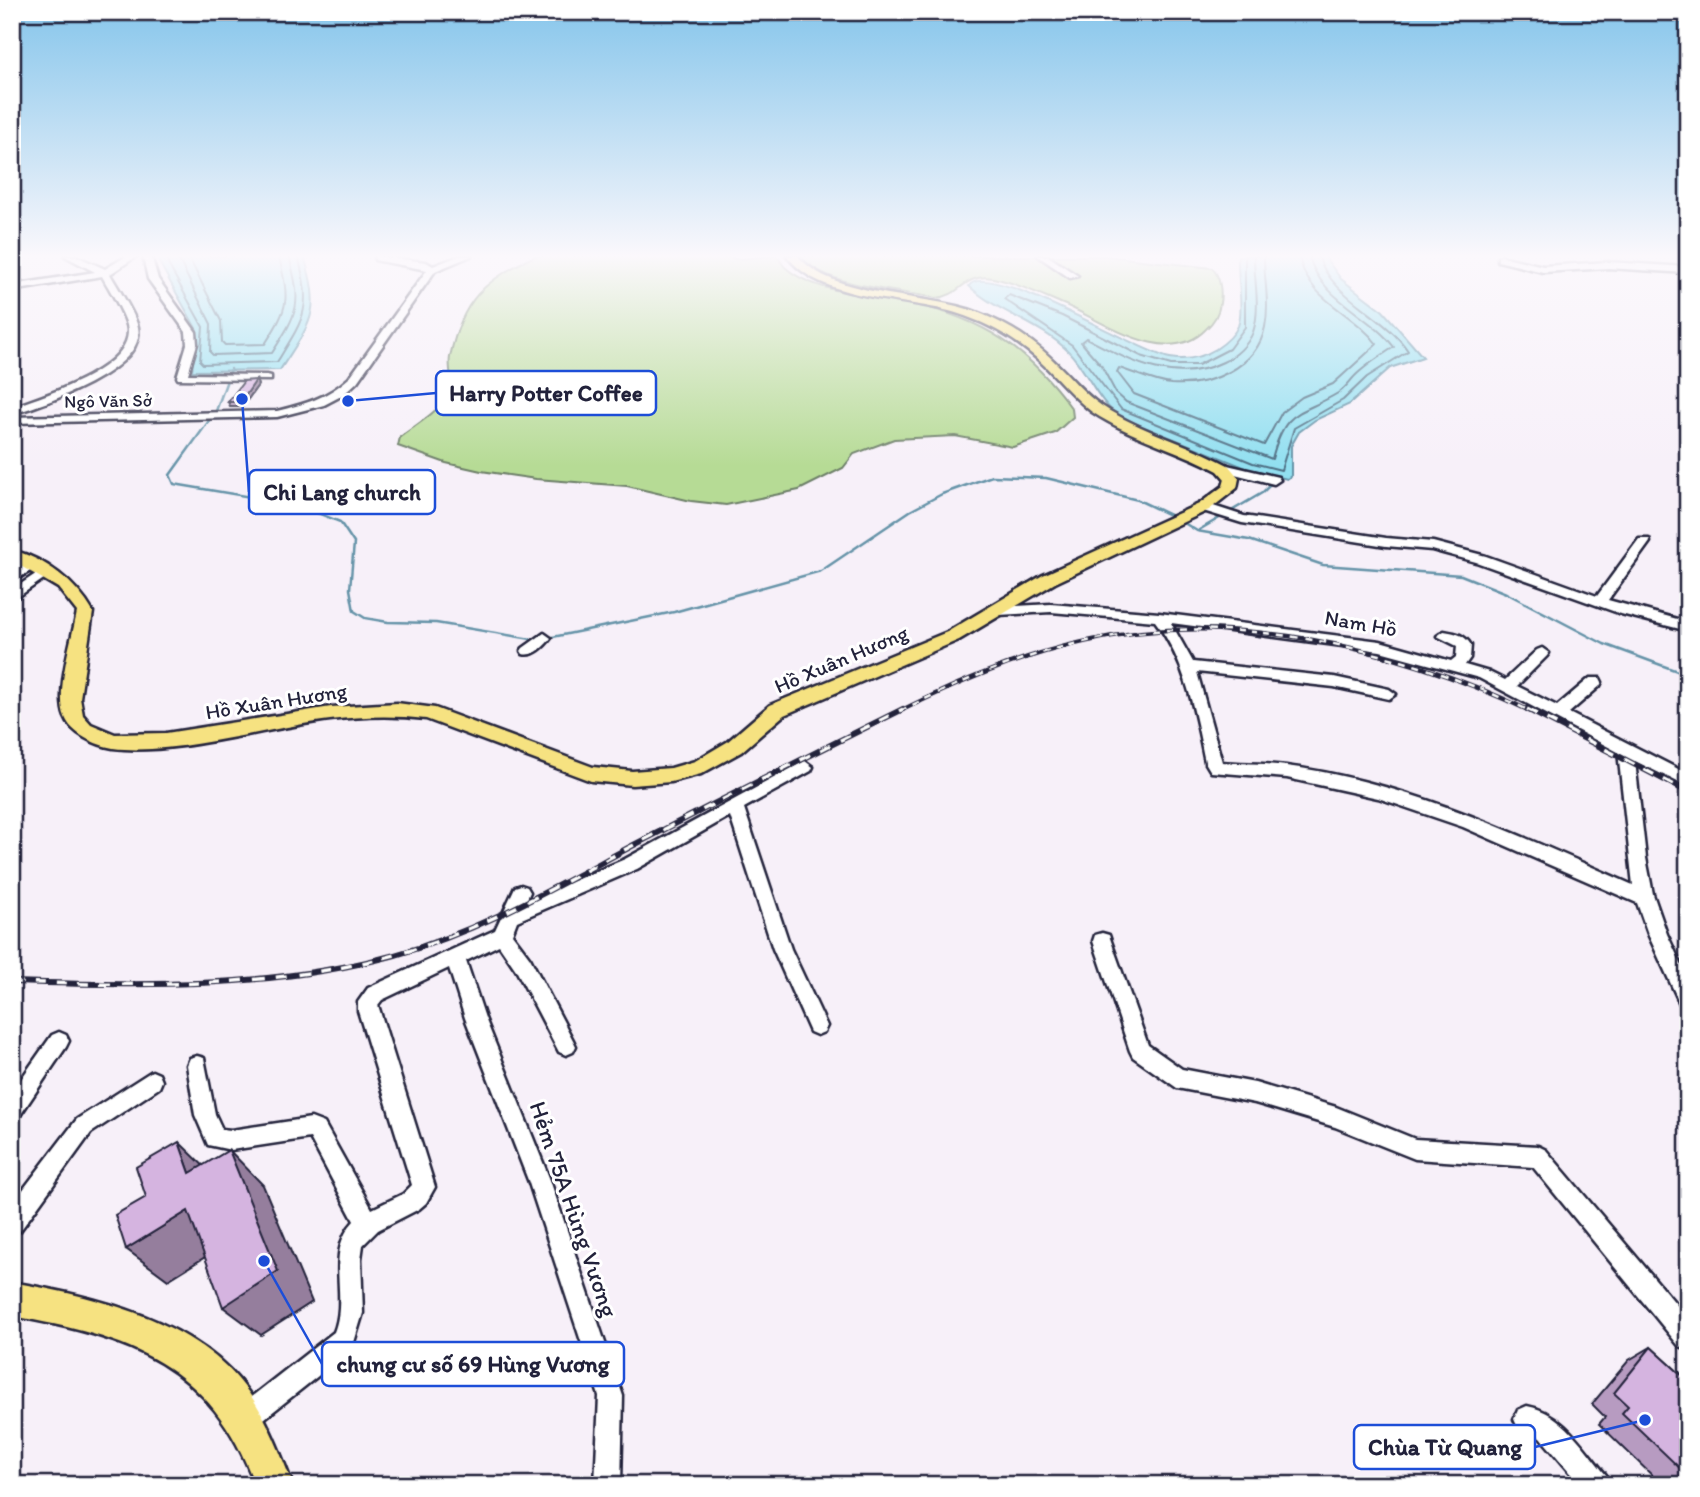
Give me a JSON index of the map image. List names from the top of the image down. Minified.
{"streets":{"main road":["Hồ Xuân Hương"],"street":["Ngô Văn Sở","Nam Hồ","Hẻm 75A Hùng Vương"]},"crossings":[["Nam Hồ","Hồ Xuân Hương"]],"places":["Chi Lang church","Harry Potter Coffee","chung cư số 69 Hùng Vương","Chùa Từ Quang"]}
